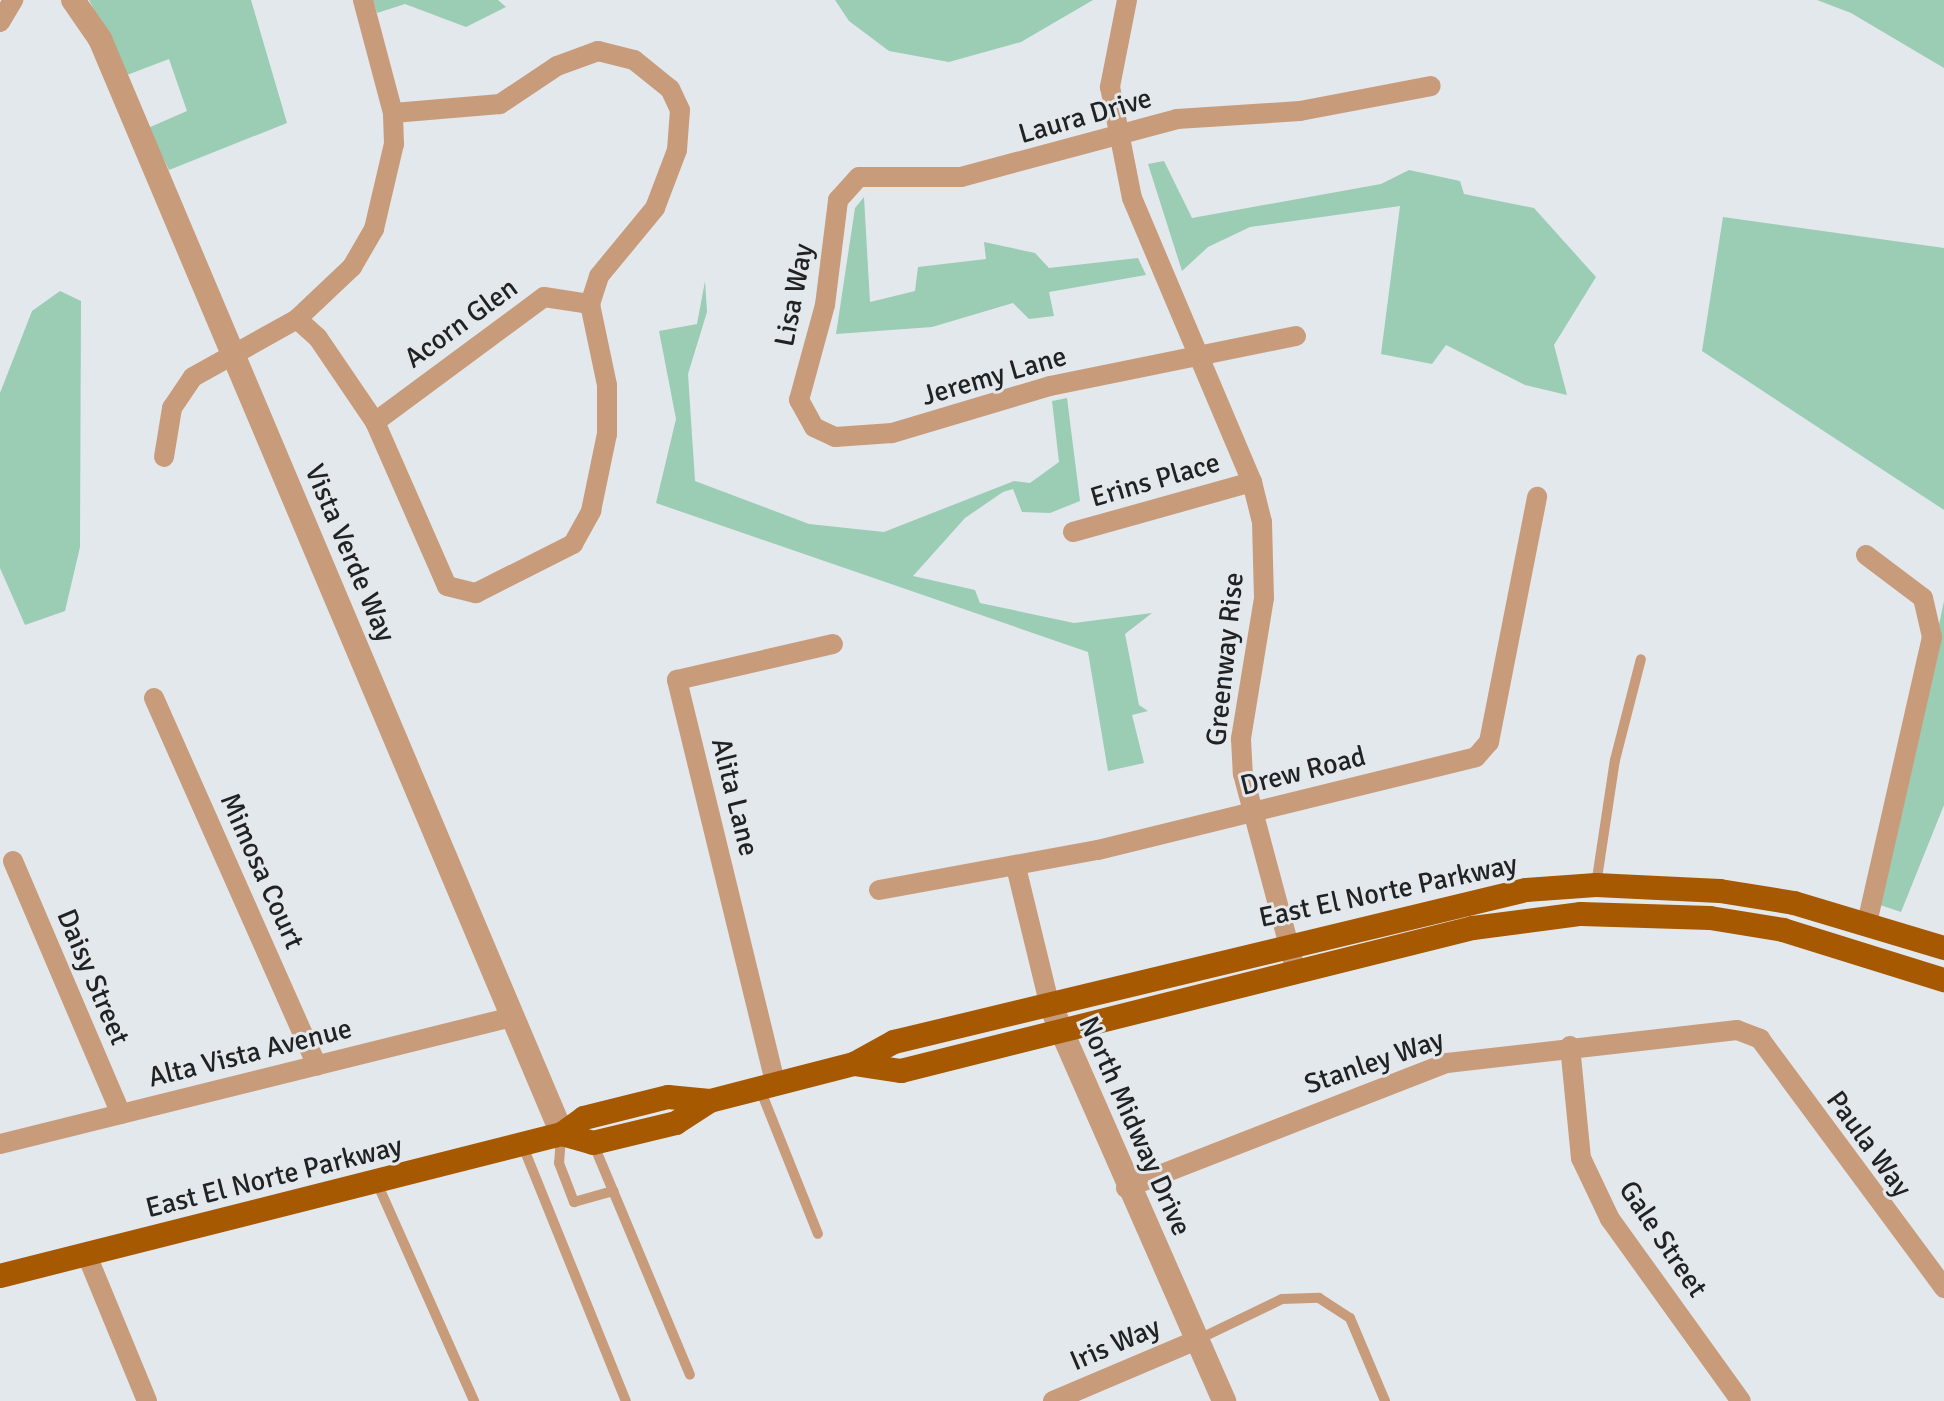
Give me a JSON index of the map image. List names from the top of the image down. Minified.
{"streets":{"main road":["East El Norte Parkway"],"street":["Laura Drive","Lisa Way","Acorn Glen","Jeremy Lane","Erins Place","Vista Verde Way","Greenway Rise","Drew Road","Alita Lane","Mimosa Court","Daisy Street","Alta Vista Avenue","Stanley Way","North Midway Drive","Paula Way","Gale Street","Iris Way"]},"crossings":[["Laura Drive","Lisa Way"],["Laura Drive","Greenway Rise"],["Lisa Way","Jeremy Lane"],["Jeremy Lane","Greenway Rise"],["Erins Place","Greenway Rise"],["Vista Verde Way","East El Norte Parkway"],["Vista Verde Way","Alta Vista Avenue"],["Greenway Rise","Drew Road"],["Greenway Rise","East El Norte Parkway"],["Drew Road","North Midway Drive"],["Alita Lane","East El Norte Parkway"],["Mimosa Court","Alta Vista Avenue"],["East El Norte Parkway","North Midway Drive"],["Daisy Street","Alta Vista Avenue"],["Stanley Way","North Midway Drive"],["Stanley Way","Paula Way"],["Stanley Way","Gale Street"],["North Midway Drive","Iris Way"]]}
